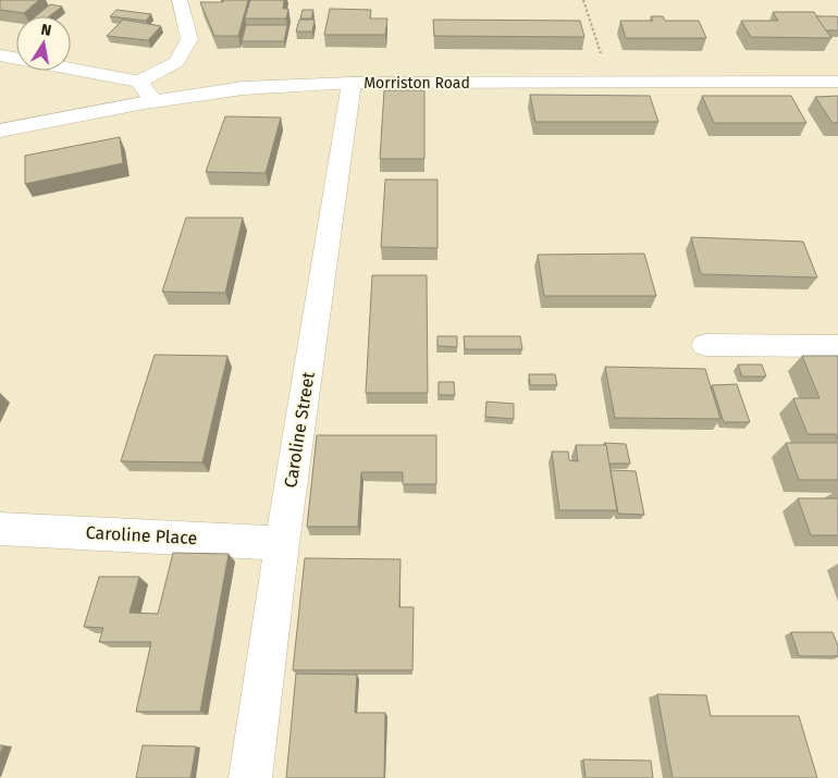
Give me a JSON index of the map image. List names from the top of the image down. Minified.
{"streets":{"street":["Morriston Road","Caroline Street","Caroline Place"]},"crossings":[["Morriston Road","Caroline Street"],["Caroline Street","Caroline Place"]],"north":"top"}
